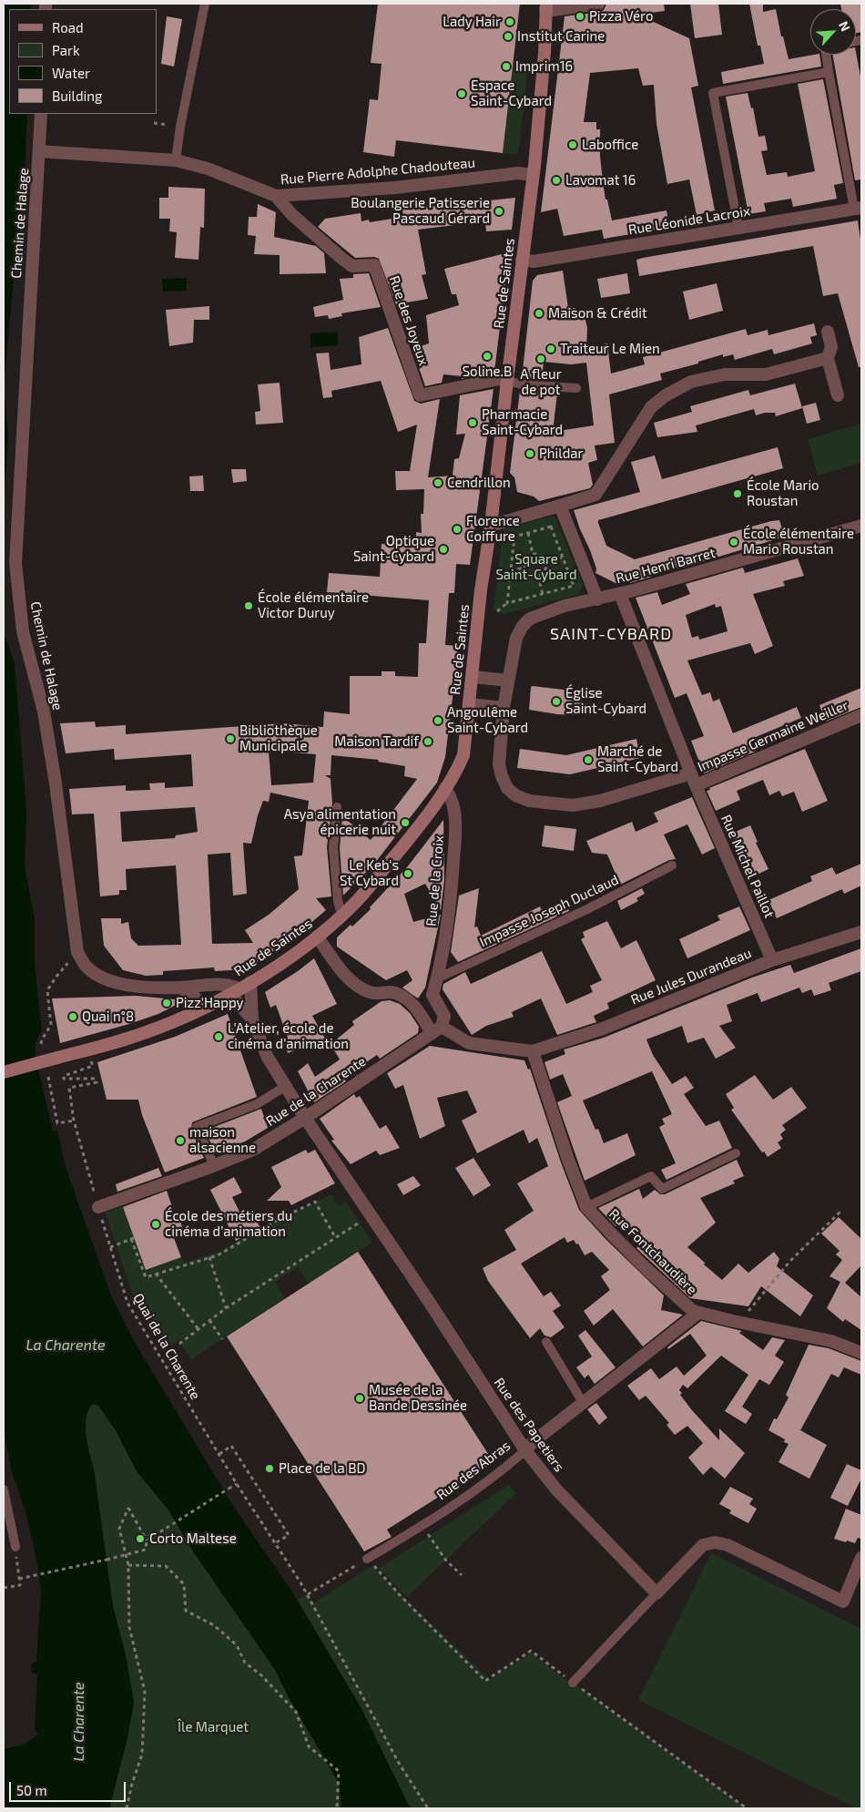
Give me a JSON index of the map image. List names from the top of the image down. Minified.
{"streets":{"main road":["Rue de Saintes"],"street":["Rue Pierre Adolphe Chadouteau","Rue Léonide Lacroix","Chemin de Halage","Rue des Joyeux","Rue Henri Barret","Impasse Germaine Weiller","Rue Michel Paillot","Rue de la Croix","Rue Jules Durandeau","Rue de la Charente","Rue Fontchaudière","Rue des Papetiers","Rue des Abras"],"lane":["Impasse Joseph Duclaud"],"path":["Quai de la Charente"]},"crossings":[["Rue Pierre Adolphe Chadouteau","Chemin de Halage"],["Rue Pierre Adolphe Chadouteau","Rue de Saintes"],["Rue Pierre Adolphe Chadouteau","Rue des Joyeux"],["Rue Léonide Lacroix","Rue de Saintes"],["Chemin de Halage","Rue de Saintes"],["Rue de Saintes","Rue des Joyeux"],["Rue de Saintes","Rue de la Croix"],["Rue de Saintes","Quai de la Charente"],["Rue Henri Barret","Impasse Germaine Weiller"],["Rue Henri Barret","Rue Michel Paillot"],["Impasse Germaine Weiller","Rue Michel Paillot"],["Rue Michel Paillot","Rue Jules Durandeau"],["Rue de la Croix","Impasse Joseph Duclaud"],["Rue Jules Durandeau","Rue Fontchaudière"],["Rue de la Charente","Quai de la Charente"],["Rue de la Charente","Rue des Papetiers"],["Rue Fontchaudière","Rue des Abras"],["Rue des Papetiers","Rue des Abras"]],"districts":["SAINT-CYBARD"],"water":["La Charente"],"parks":["Square Saint-Cybard","Île Marquet"],"places":["Pizza Véro","Lady Hair","Institut Carine","Imprim16","Espace Saint-Cybard","Laboffice","Lavomat 16","Boulangerie Patisserie Pascaud Gérard","Maison & Crédit","Traiteur Le Mien","Soline.B","A fleur de pot","Pharmacie Saint-Cybard","Phildar","Cendrillon","École Mario Roustan","Florence Coiffure","École élémentaire Mario Roustan","Optique Saint-Cybard","École élémentaire Victor Duruy","Église Saint-Cybard","Angoulême Saint-Cybard","Bibliothèque Municipale","Maison Tardif","Marché de Saint-Cybard","Asya alimentation épicerie nuit","Le Keb's St Cybard","Pizz'Happy","Quai n°8","L'Atelier, école de cinéma d'animation","maison alsacienne","École des métiers du cinéma d'animation","Musée de la Bande Dessinée","Place de la BD","Corto Maltese"],"legend":["Road","Park","Water","Building"],"scale_bar":"50 m","north":"top right"}
